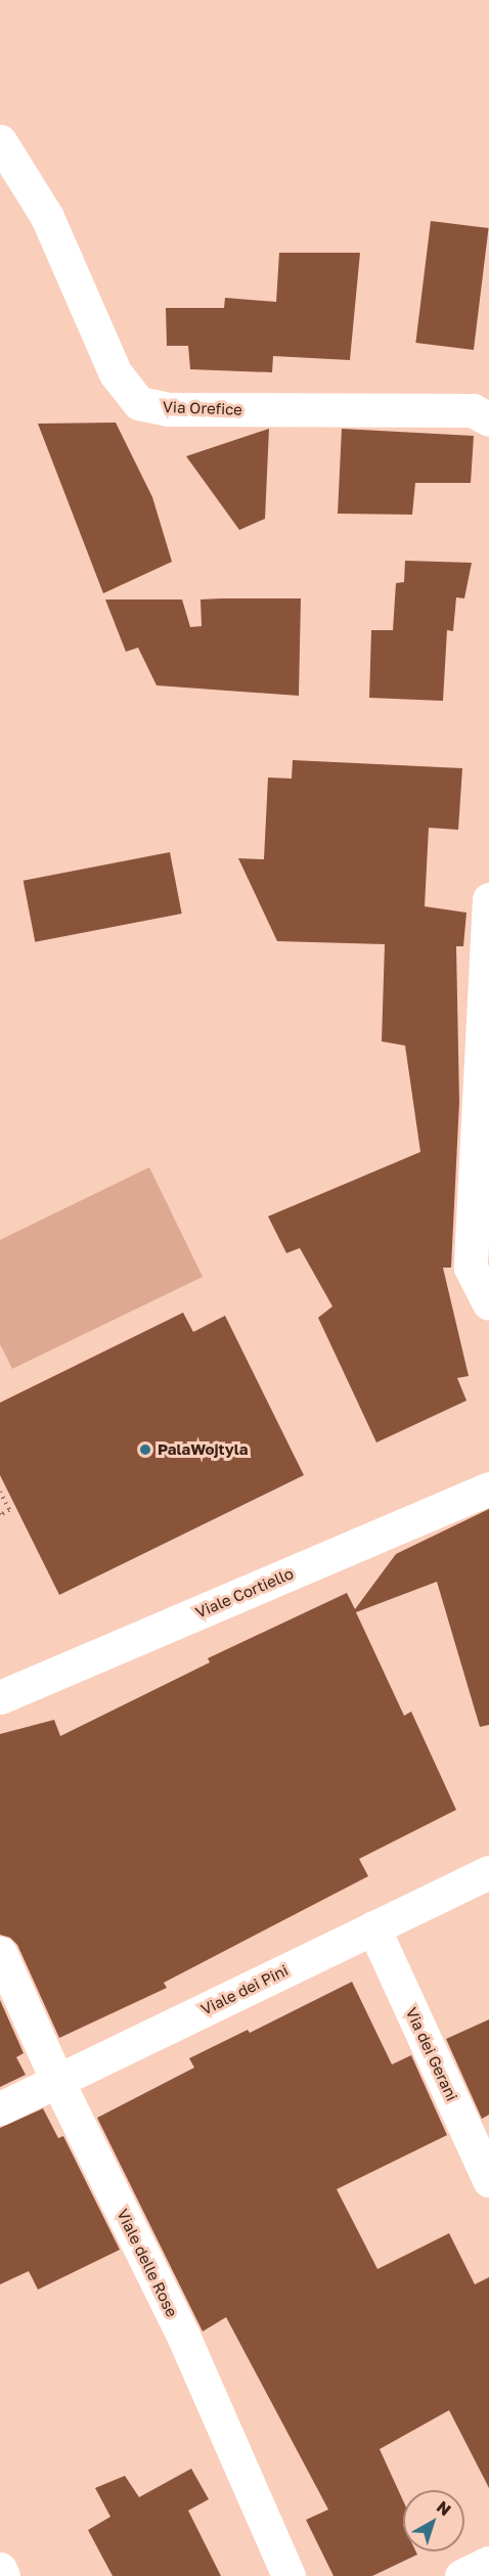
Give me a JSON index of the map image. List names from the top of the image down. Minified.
{"streets":{"street":["Via Orefice","Viale Cortiello","Viale dei Pini","Via dei Gerani","Viale delle Rose"]},"crossings":[["Viale dei Pini","Via dei Gerani"],["Viale dei Pini","Viale delle Rose"]],"places":["PalaWojtyla"],"north":"top right"}
